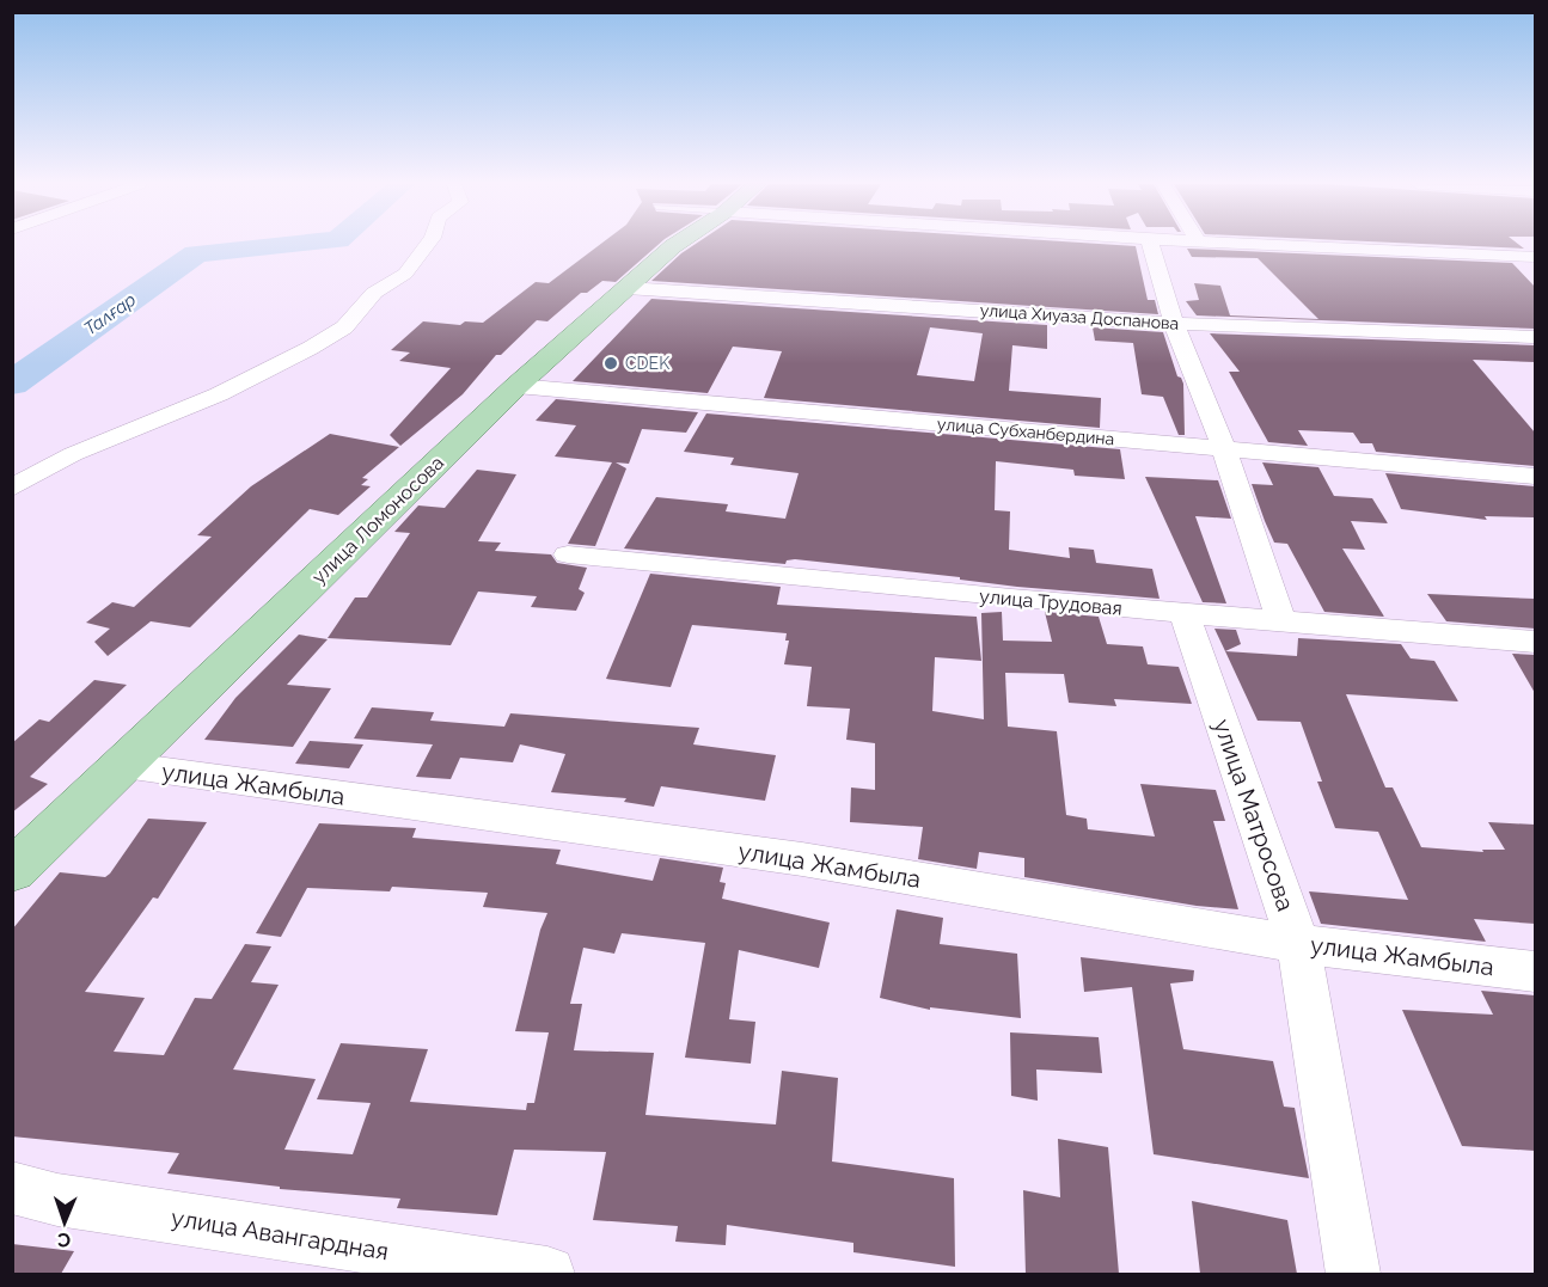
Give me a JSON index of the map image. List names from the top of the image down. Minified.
{"streets":{"main road":["улица Ломоносова"],"street":["улица Хиуаза Доспанова","улица Субханбердина","улица Трудовая","улица Жамбыла","улица Матросова","улица Авангардная"]},"crossings":[["улица Хиуаза Доспанова","улица Ломоносова"],["улица Субханбердина","улица Ломоносова"],["улица Ломоносова","улица Жамбыла"],["улица Трудовая","улица Матросова"],["улица Жамбыла","улица Матросова"]],"water":["Талғар"],"places":["CDEK"],"north":"bottom"}
